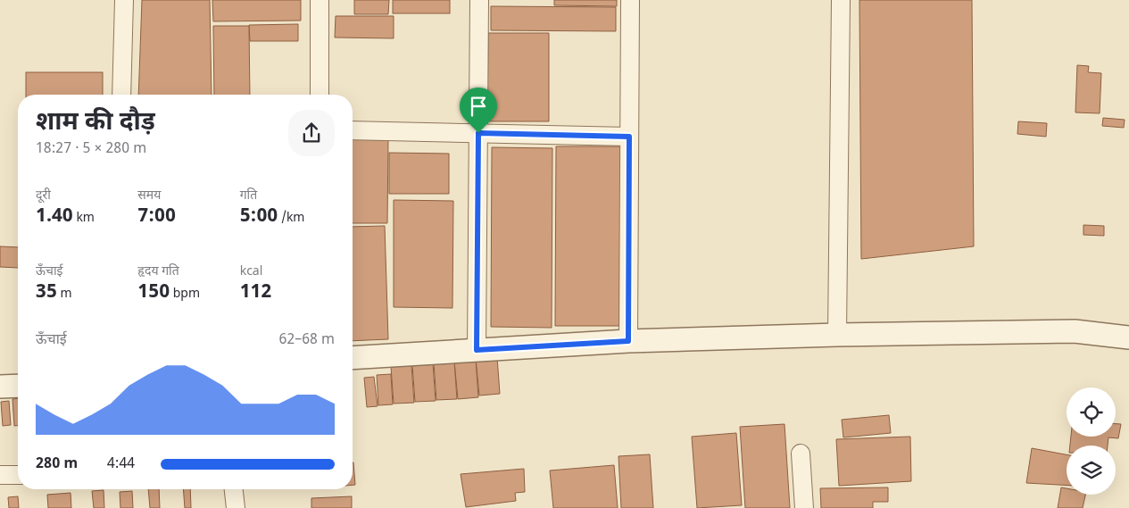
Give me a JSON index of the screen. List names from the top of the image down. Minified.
{"page":{"heading":["शाम की दौड़","18:27 · 5 × 280 m"],"stats":[["दूरी","1.40 km"],["समय","7:00"],["गति","5:00 /km"],["ऊँचाई","35 m"],["हृदय गति","150 bpm"],["kcal","112"]],"chart":["ऊँचाई","62–68 m"],"list":[{"name":"280 m","note":"4:44"}]}}
